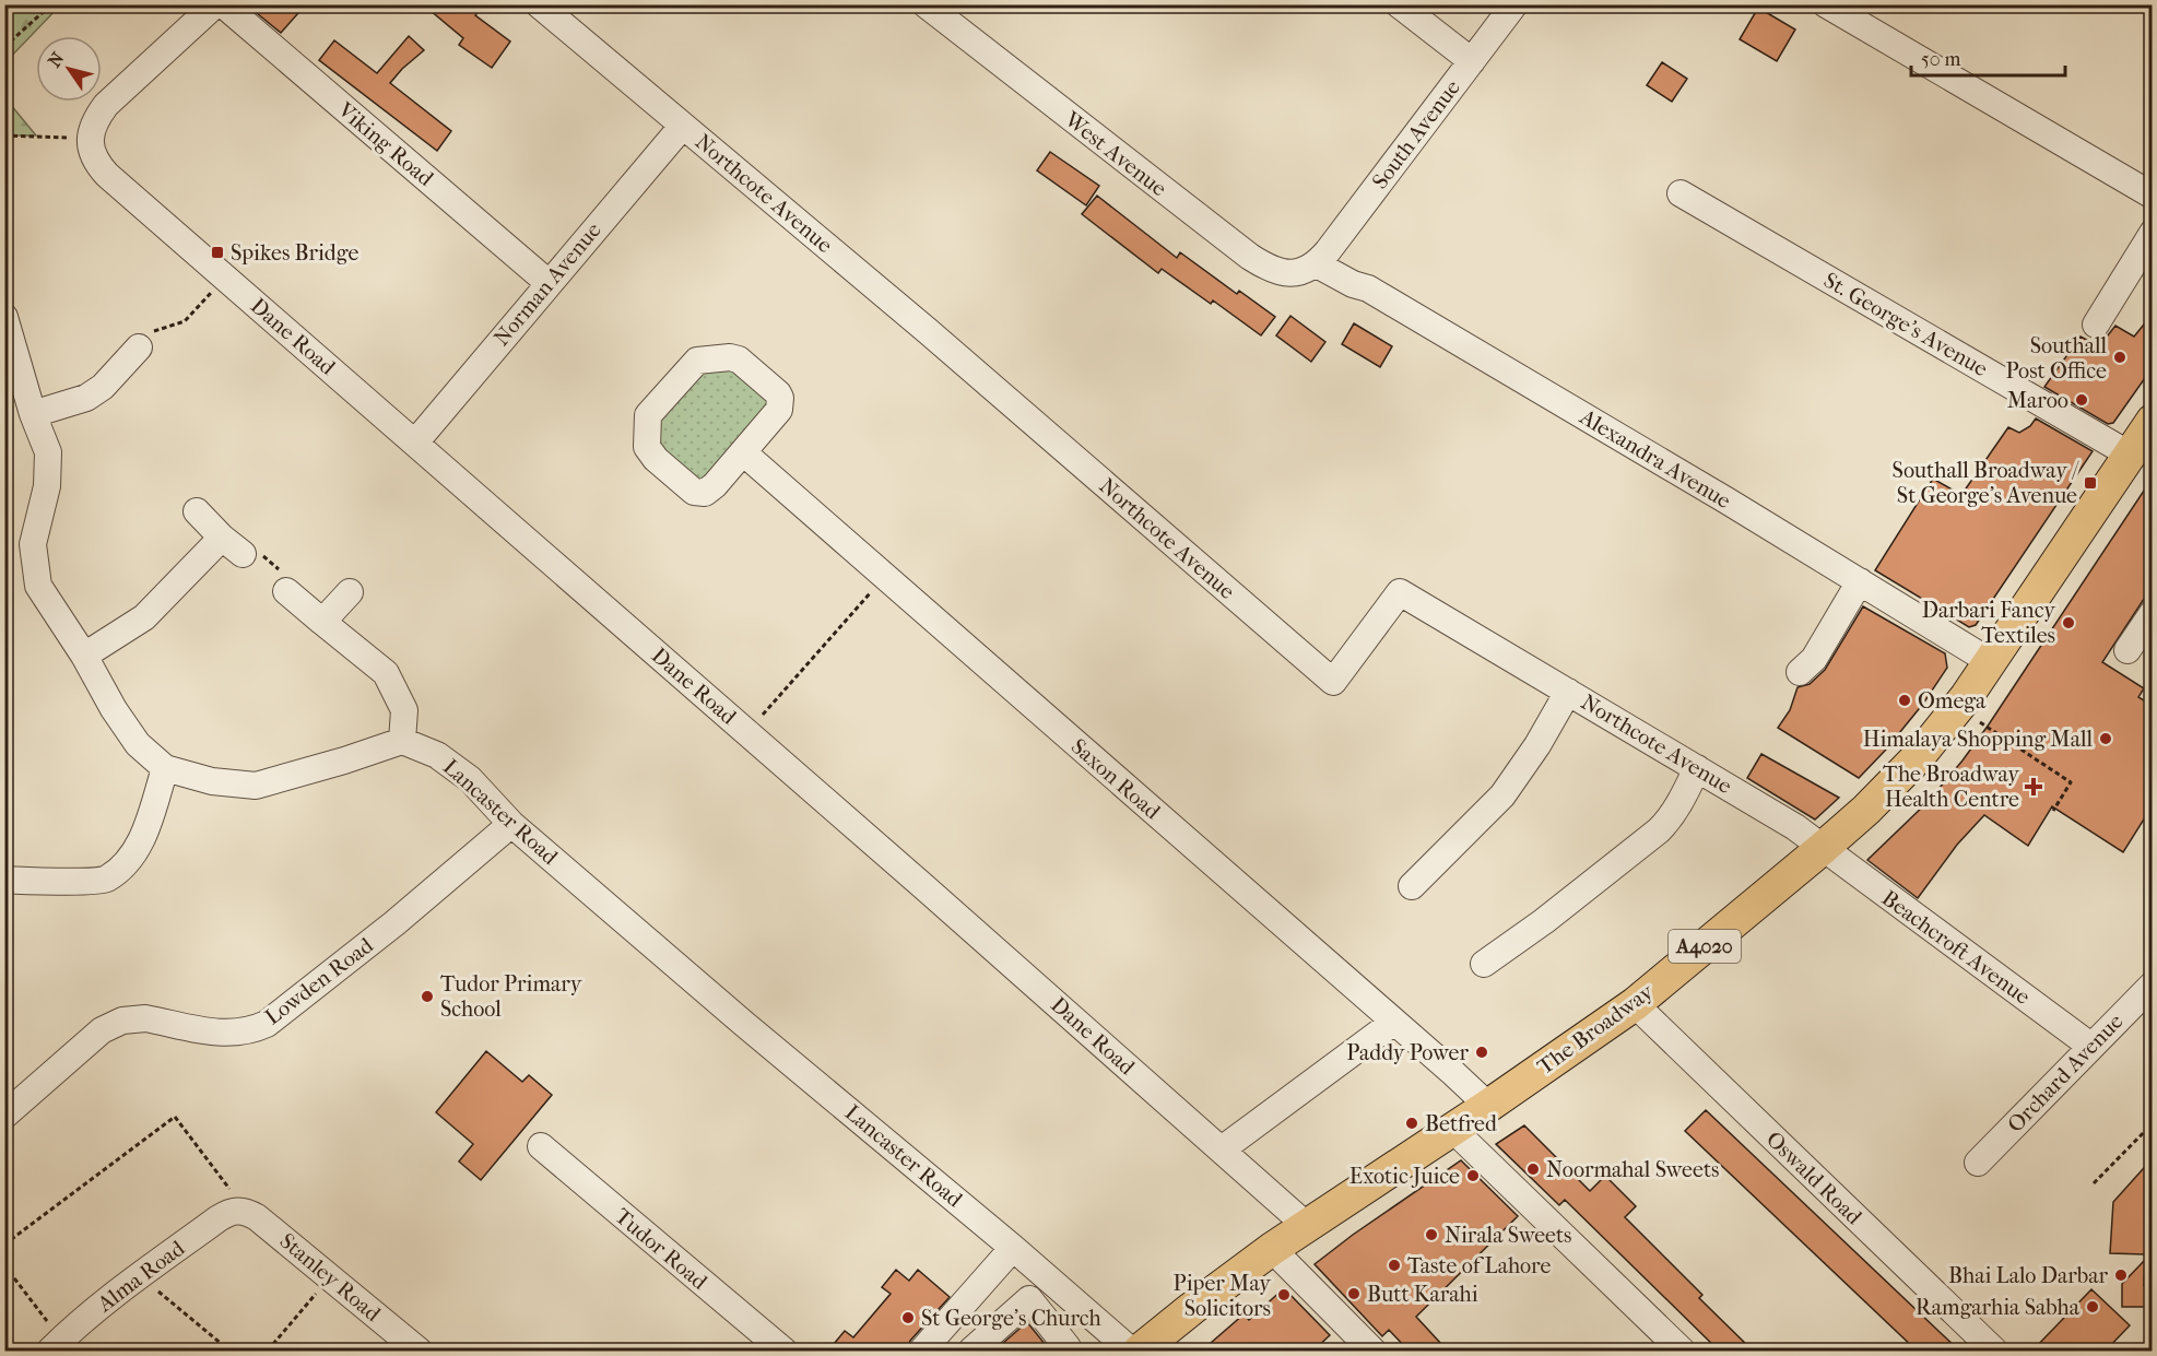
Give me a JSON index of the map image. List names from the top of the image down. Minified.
{"streets":{"main road":["A4020","The Broadway"],"street":["South Avenue","Viking Road","West Avenue","Northcote Avenue","Norman Avenue","St. George's Avenue","Dane Road","Alexandra Avenue","Saxon Road","Lancaster Road","Beachcroft Avenue","Lowden Road","Orchard Avenue","Oswald Road","Tudor Road","Alma Road","Stanley Road"]},"crossings":[["South Avenue","West Avenue"],["South Avenue","Alexandra Avenue"],["Viking Road","Norman Avenue"],["West Avenue","Alexandra Avenue"],["Northcote Avenue","Norman Avenue"],["Northcote Avenue","Beachcroft Avenue"],["Northcote Avenue","The Broadway"],["Norman Avenue","Dane Road"],["St. George's Avenue","The Broadway"],["Dane Road","The Broadway"],["Alexandra Avenue","The Broadway"],["Saxon Road","The Broadway"],["Lancaster Road","Lowden Road"],["Beachcroft Avenue","The Broadway"],["Beachcroft Avenue","Orchard Avenue"],["The Broadway","Oswald Road"],["Alma Road","Stanley Road"]],"places":{"transit":["Spikes Bridge","Southall Broadway / St George's Avenue"],"other":["Southall Post Office","Maroo","Darbari Fancy Textiles","Omega","Himalaya Shopping Mall","Tudor Primary School","Paddy Power","Betfred","Noormahal Sweets","Exotic Juice","Nirala Sweets","Taste of Lahore","Bhai Lalo Darbar","Butt Karahi","Piper May Solicitors","Ramgarhia Sabha","St George's Church"],"health":["The Broadway Health Centre"]},"scale_bar":"50 m","north":"top left"}
